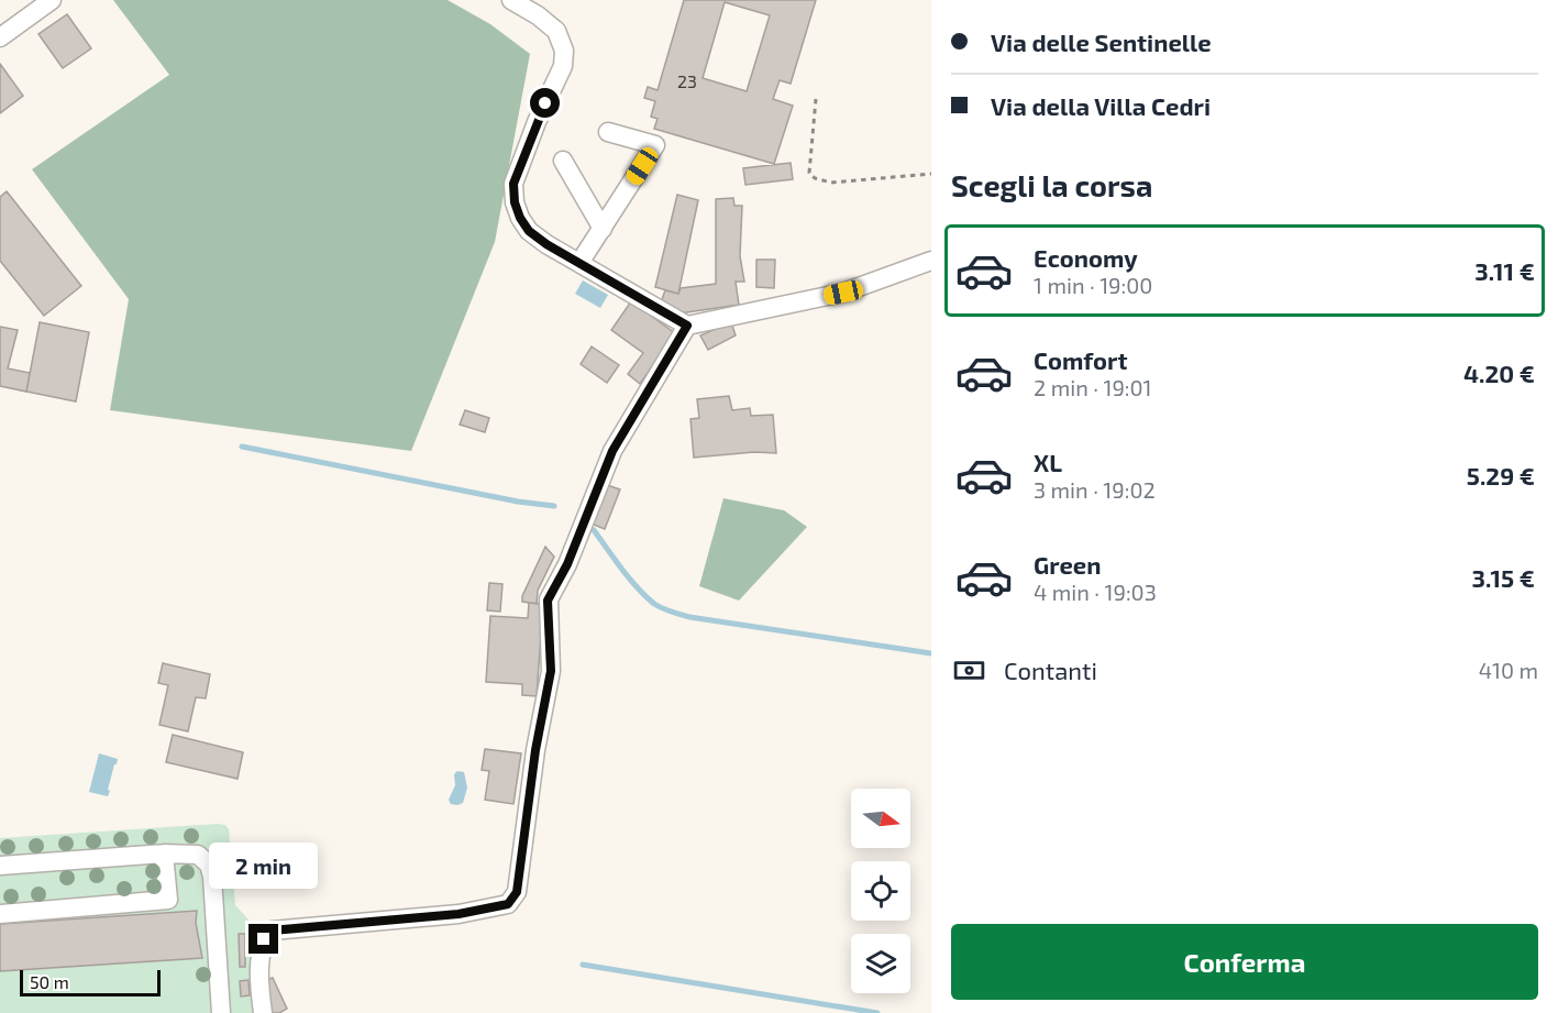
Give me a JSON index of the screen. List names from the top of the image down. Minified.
{"house_numbers":["23"],"scale_bar":"50 m","north":"right","page":{"banner":["Via delle Sentinelle","Via della Villa Cedri"],"heading":"Scegli la corsa","list":[{"name":"Economy","note":"1 min · 19:00","value":"3.11 €"},{"name":"Comfort","note":"2 min · 19:01","value":"4.20 €"},{"name":"XL","note":"3 min · 19:02","value":"5.29 €"},{"name":"Green","note":"4 min · 19:03","value":"3.15 €"}],"pay":["Contanti","410 m"],"bubble":"2 min","buttons":"Conferma","scale":"50 m"}}
